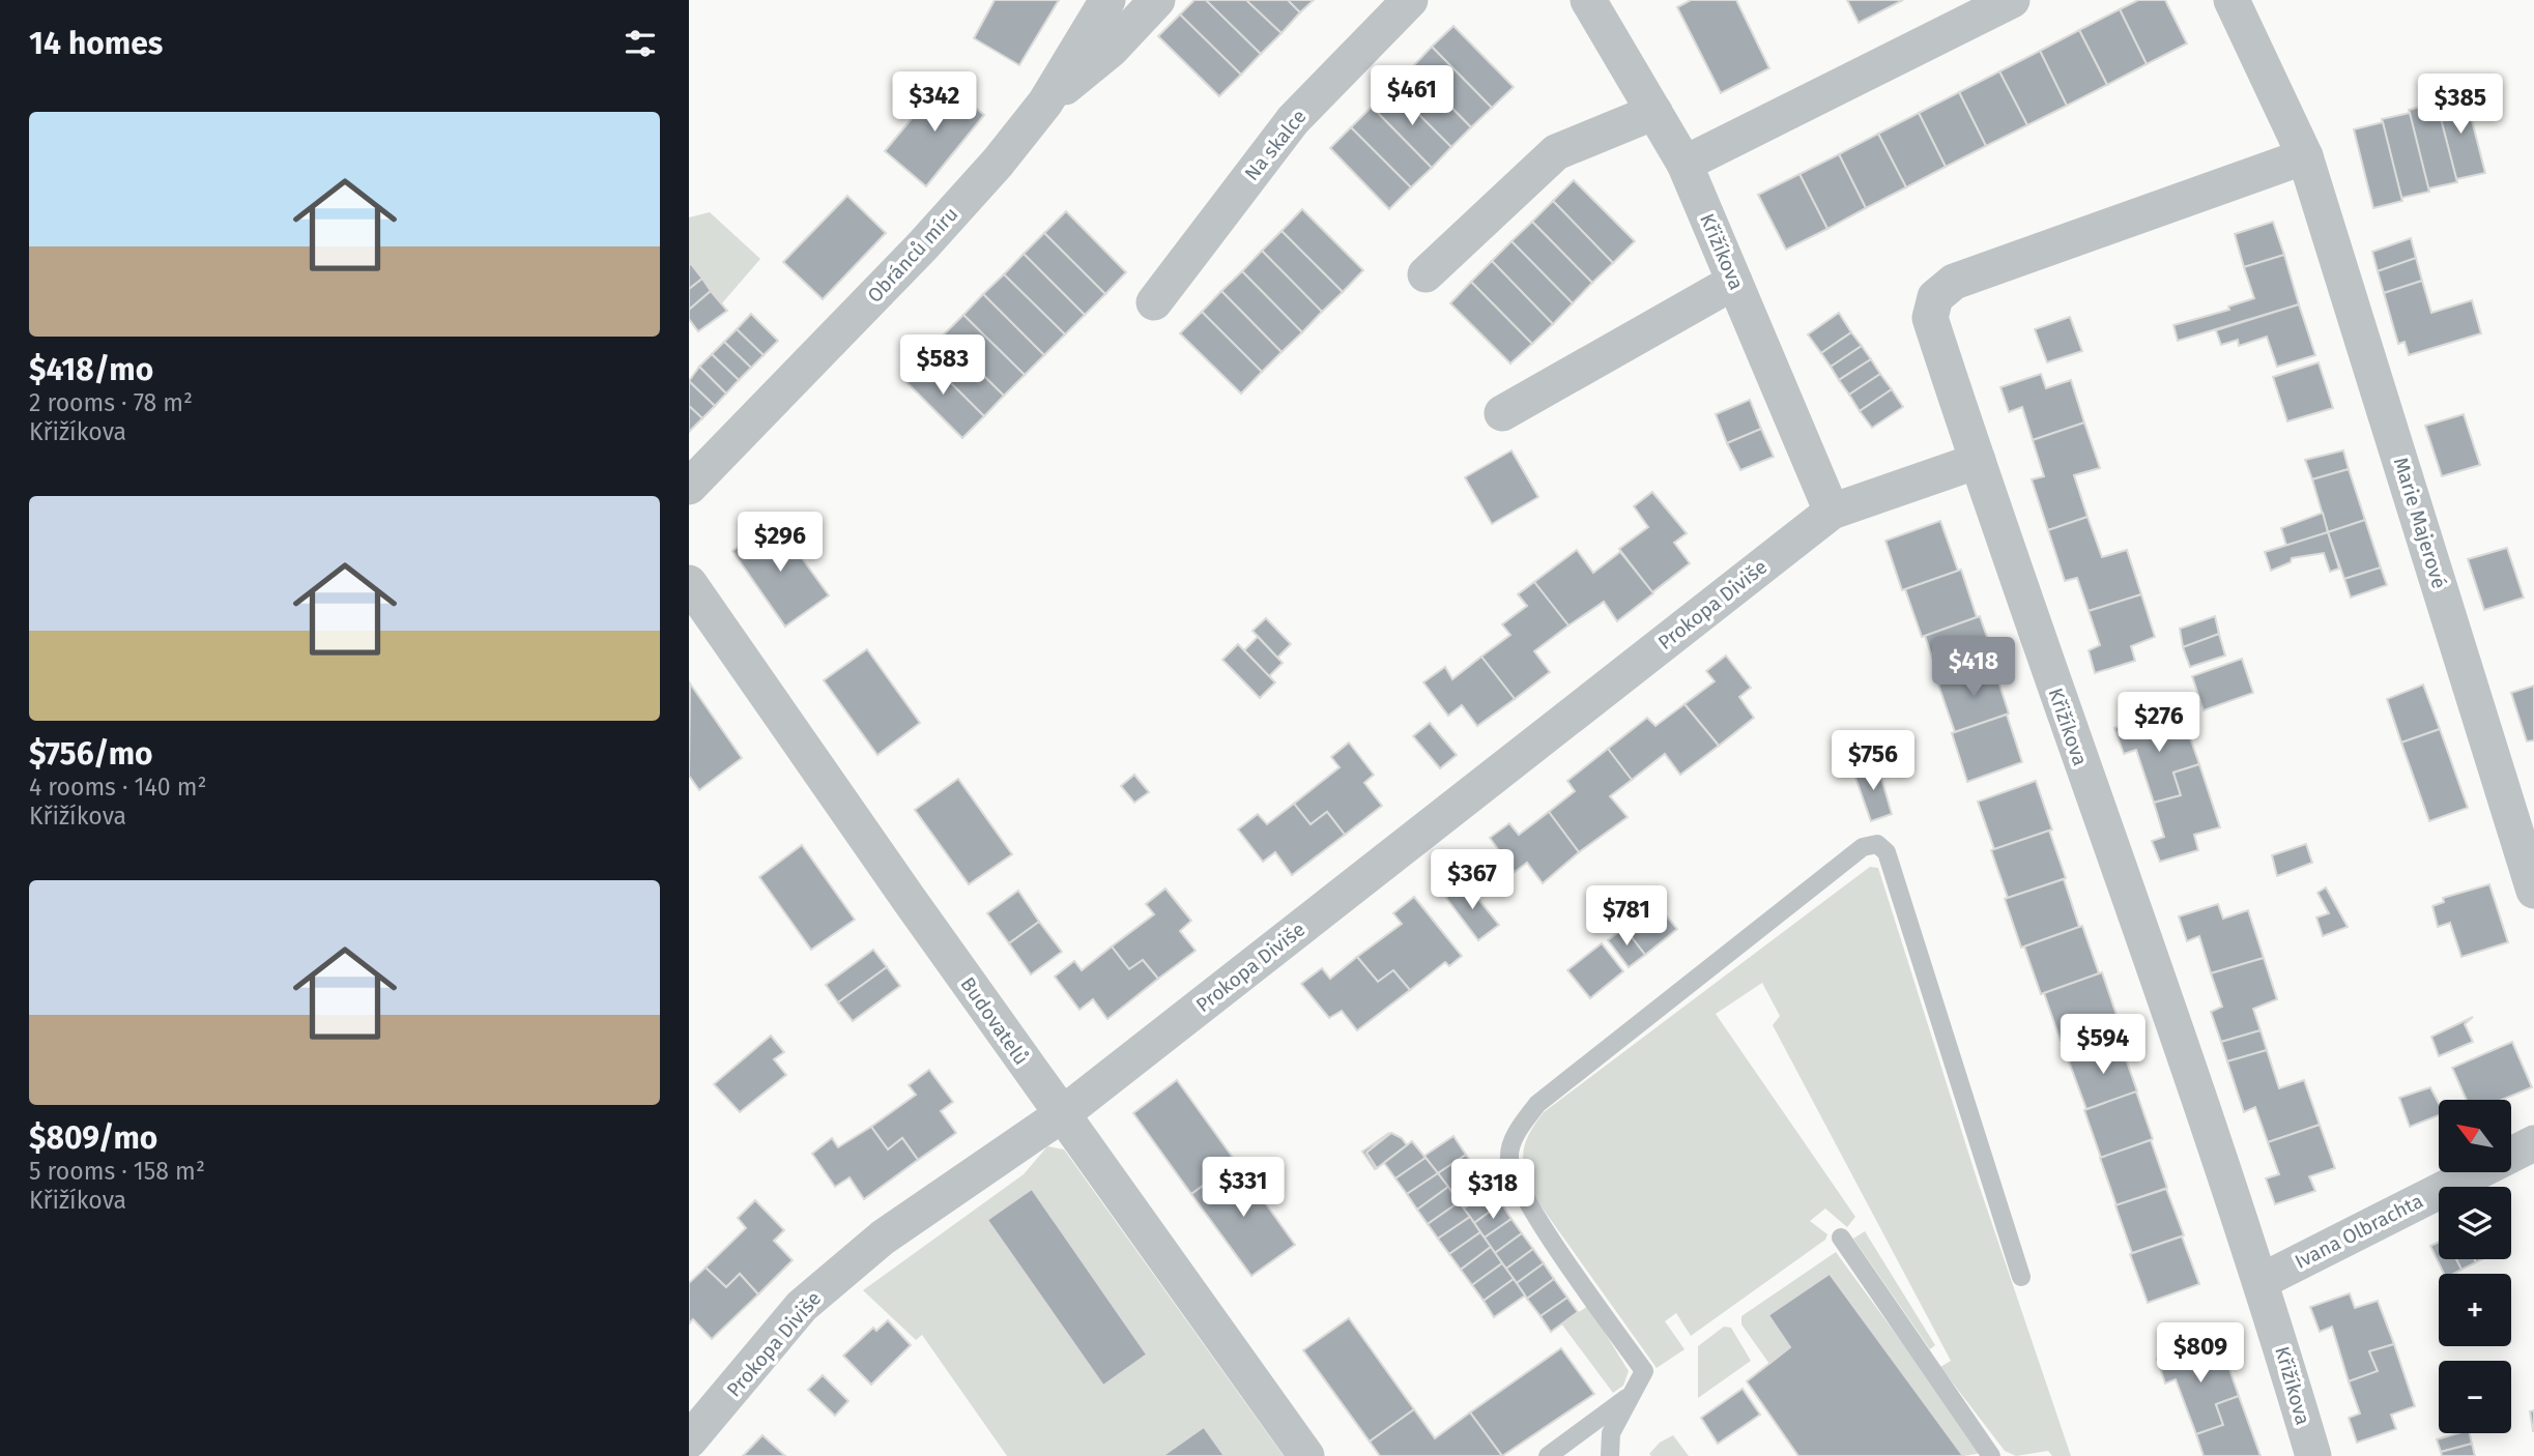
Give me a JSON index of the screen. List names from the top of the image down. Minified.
{"streets":{"street":["Na skalce","Křižíkova","Obránců míru","Marie Majerové","Prokopa Diviše","Budovatelů","Ivana Olbrachta"]},"crossings":[["Křižíkova","Marie Majerové"],["Křižíkova","Prokopa Diviše"],["Křižíkova","Ivana Olbrachta"],["Prokopa Diviše","Budovatelů"]],"north":"top left","page":{"heading":"14 homes","price":["$461","$342","$385","$583","$296","$418","$276","$756","$367","$781","$594","$331","$318","$809"],"list":[{"name":"$418/mo","note":"2 rooms · 78 m² · Křižíkova"},{"name":"$756/mo","note":"4 rooms · 140 m² · Křižíkova"},{"name":"$809/mo","note":"5 rooms · 158 m² · Křižíkova"}],"map_buttons":["+","−"]}}
